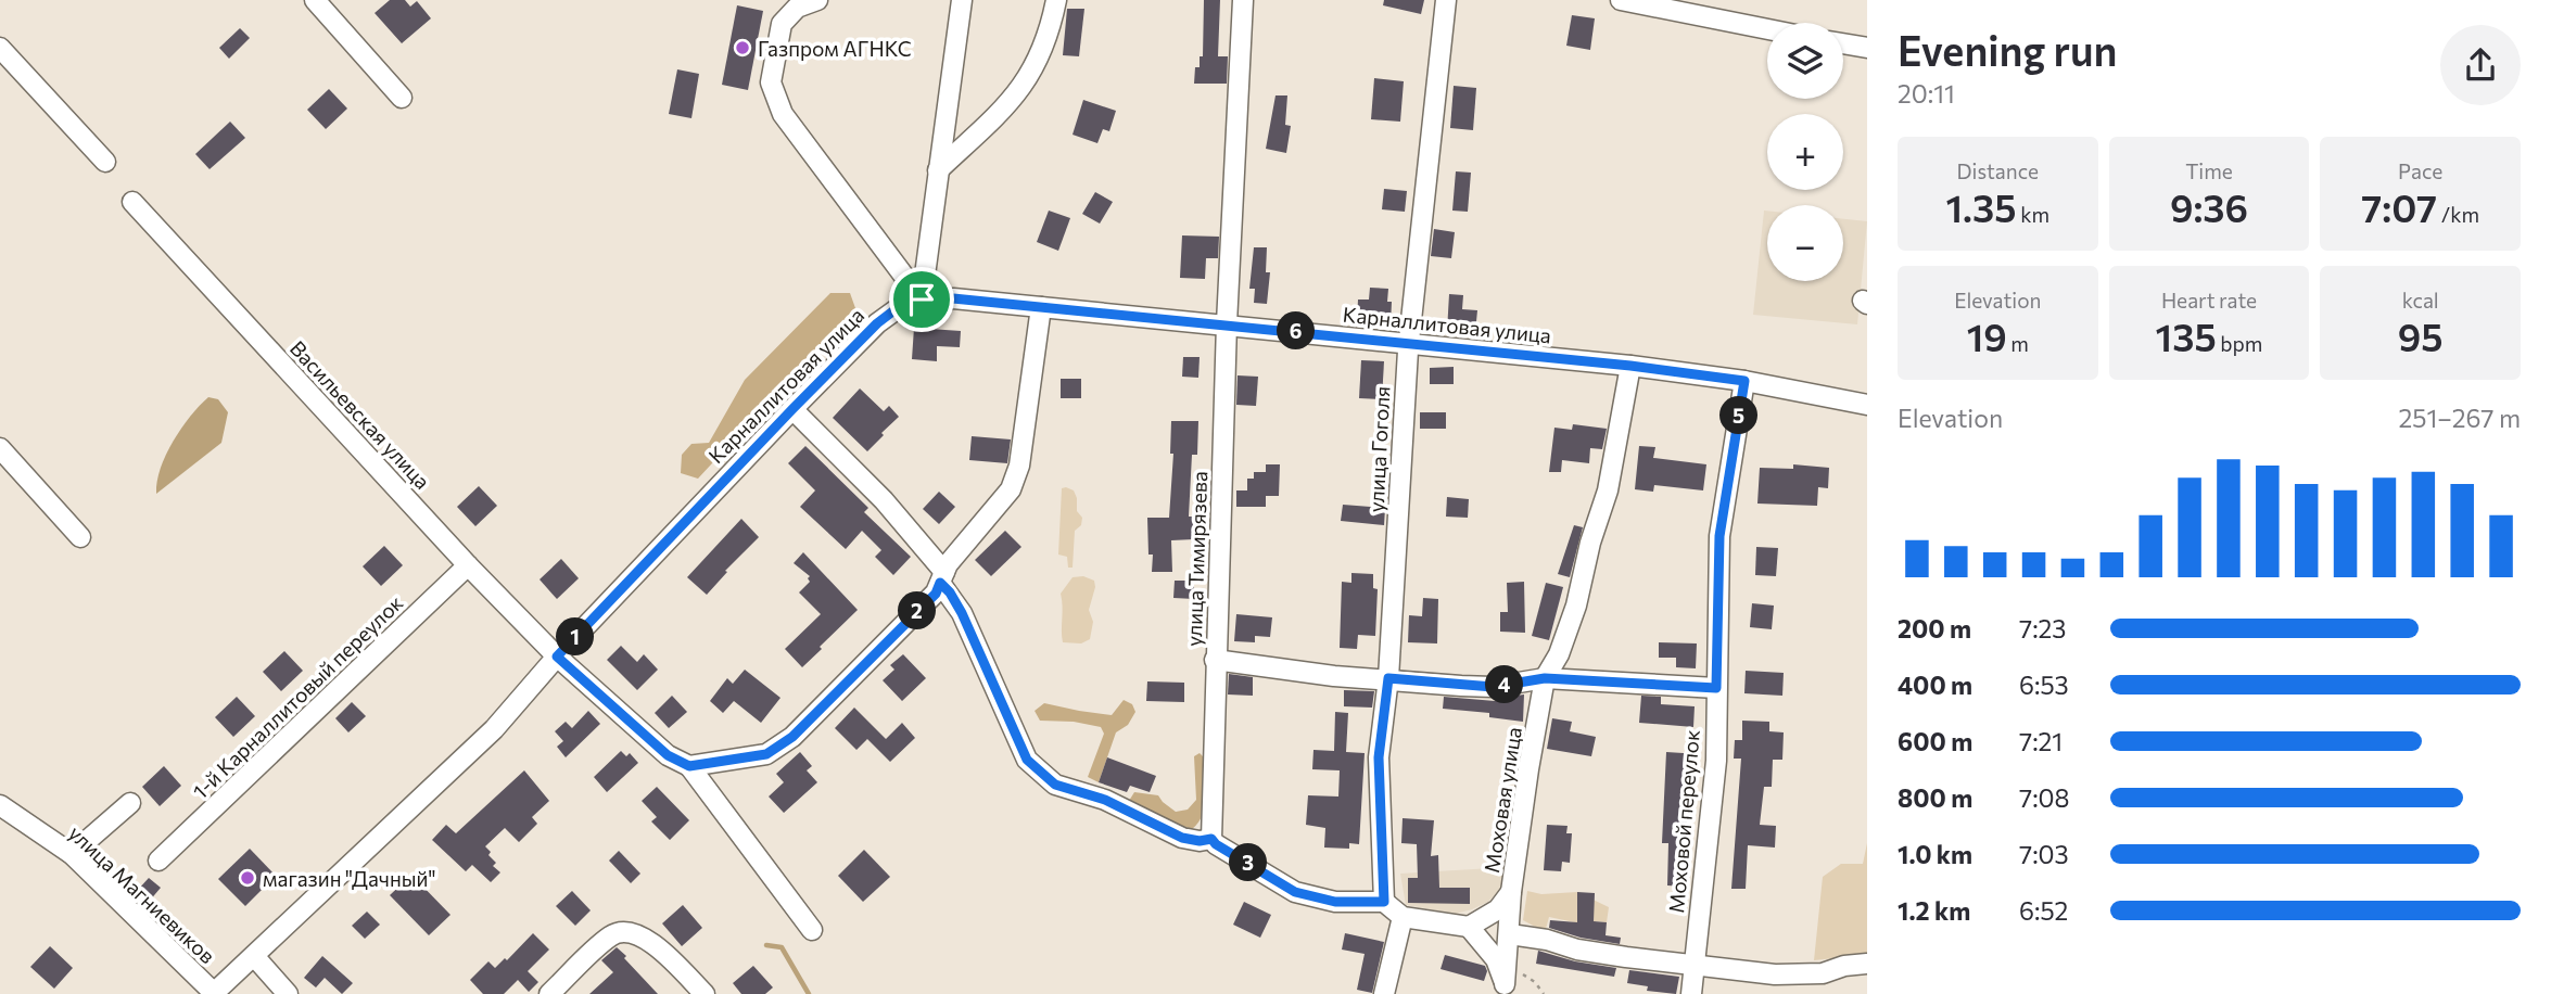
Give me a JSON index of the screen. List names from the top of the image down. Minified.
{"streets":{"street":["Карналлитовая улица","Васильевская улица","улица Гоголя","улица Тимирязева","1-й Карналлитовый переулок","Моховая улица","Моховой переулок","улица Магниевиков"]},"crossings":[["Карналлитовая улица","Васильевская улица"],["Карналлитовая улица","улица Гоголя"],["Карналлитовая улица","улица Тимирязева"],["Карналлитовая улица","Моховая улица"],["Карналлитовая улица","Моховой переулок"],["Карналлитовая улица","улица Магниевиков"],["Васильевская улица","1-й Карналлитовый переулок"]],"places":["Газпром АГНКС","магазин \"Дачный\""],"page":{"heading":["Evening run","20:11"],"map_buttons":["+","−"],"stats":[["Distance","1.35 km"],["Time","9:36"],["Pace","7:07 /km"],["Elevation","19 m"],["Heart rate","135 bpm"],["kcal","95"]],"pins":["6","5","2","1","4","3"],"chart":["Elevation","251–267 m"],"list":[{"name":"200 m","note":"7:23"},{"name":"400 m","note":"6:53"},{"name":"600 m","note":"7:21"},{"name":"800 m","note":"7:08"},{"name":"1.0 km","note":"7:03"},{"name":"1.2 km","note":"6:52"}]}}
